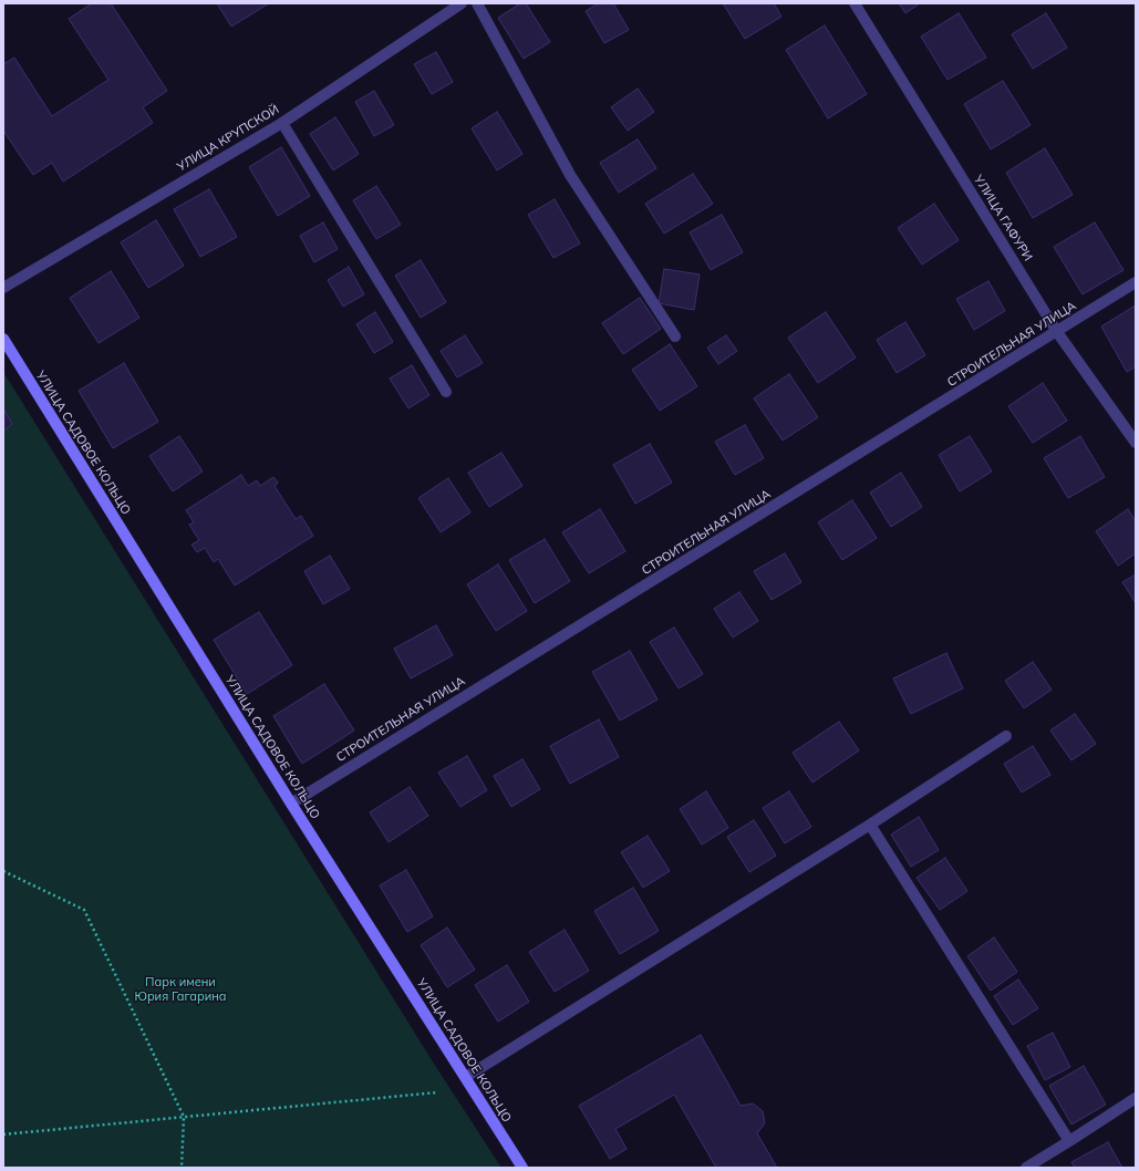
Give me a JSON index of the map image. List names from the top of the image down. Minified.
{"streets":{"main road":["УЛИЦА САДОВОЕ КОЛЬЦО"],"street":["УЛИЦА КРУПСКОЙ","УЛИЦА ГАФУРИ","СТРОИТЕЛЬНАЯ УЛИЦА"]},"crossings":[["УЛИЦА ГАФУРИ","СТРОИТЕЛЬНАЯ УЛИЦА"],["СТРОИТЕЛЬНАЯ УЛИЦА","УЛИЦА САДОВОЕ КОЛЬЦО"]],"parks":["Парк имени Юрия Гагарина"]}
